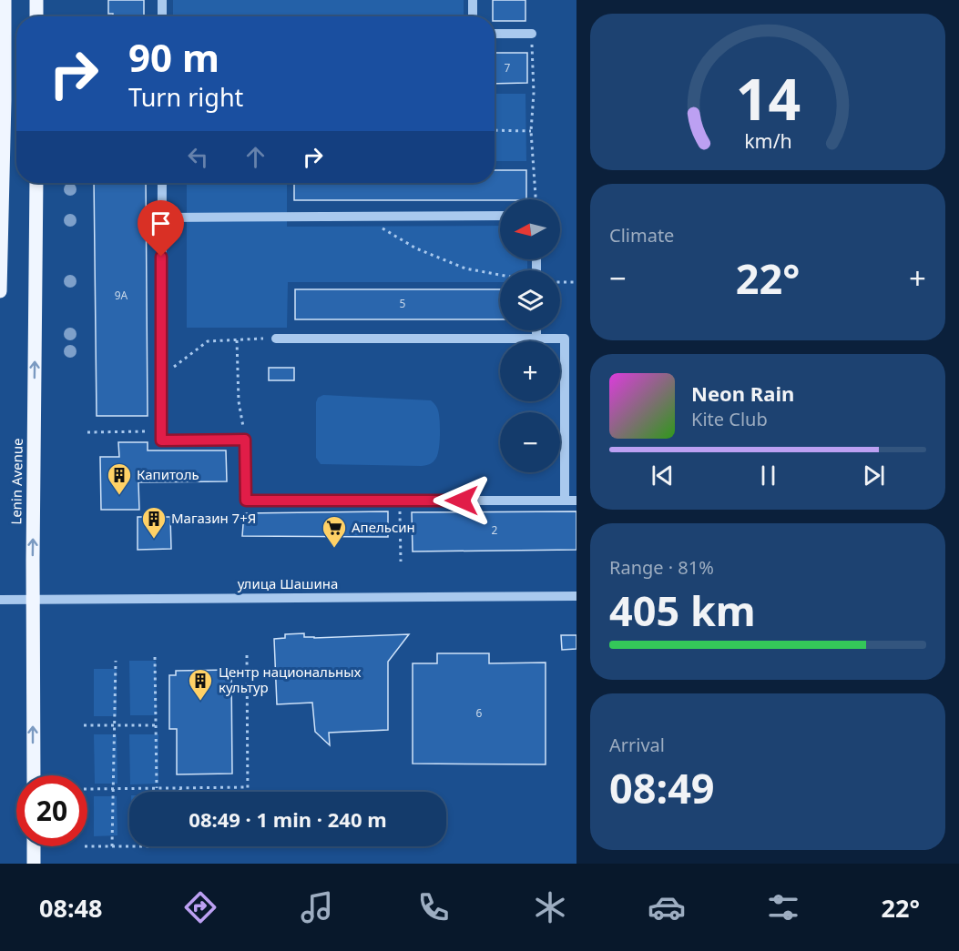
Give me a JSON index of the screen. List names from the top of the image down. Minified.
{"streets":{"main road":["Lenin Avenue"],"street":["улица Шашина"]},"crossings":[["Lenin Avenue","улица Шашина"]],"one_way":["Lenin Avenue"],"places":{"building":["Капитоль","Магазин 7+Я","Центр национальных культур"],"supermarket":["Апельсин"]},"house_numbers":["7","9А","5","2","6"],"north":"left","page":{"turn":["90 m","Turn right"],"tile":["Climate",["Range · 81%","405 km"],["Arrival","08:49"]],"map_buttons":["+","−"],"heat":["−","22°","+"],"song":["Neon Rain","Kite Club"],"limit":"20","trip":"08:49 · 1 min · 240 m","tabs":["08:48","22°"],"gauge":["14","km/h"]}}
